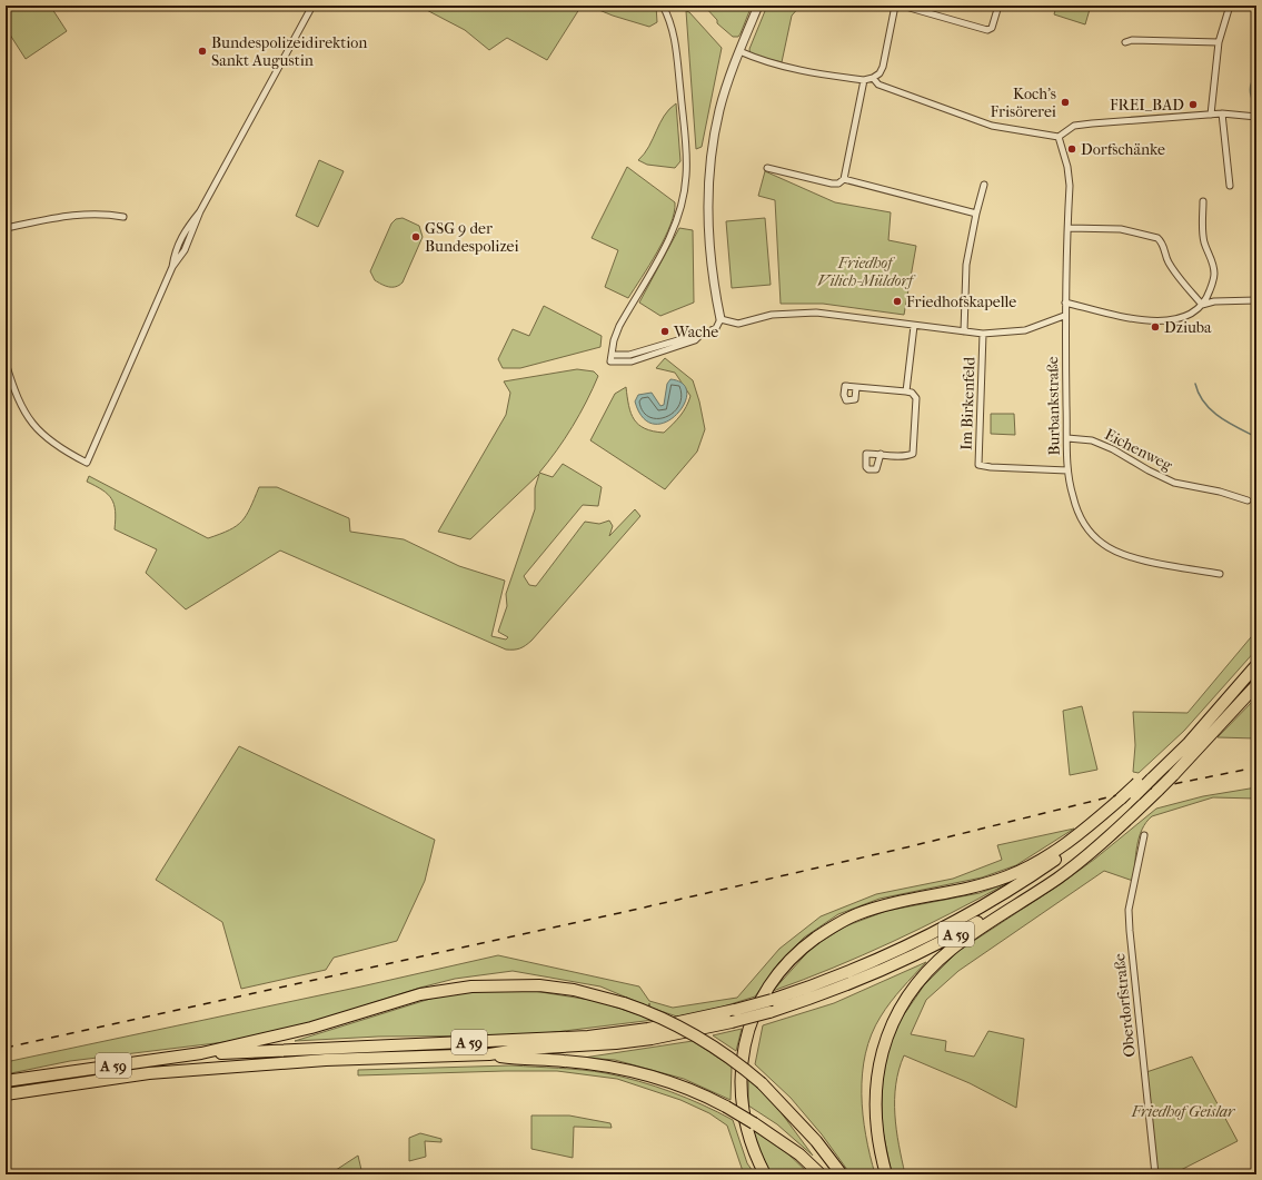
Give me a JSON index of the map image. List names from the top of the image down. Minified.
{"streets":{"highway":["A 59"],"street":["Im Birkenfeld","Burbankstraße","Eichenweg","Oberdorfstraße"]},"crossings":[["Im Birkenfeld","Burbankstraße"],["Burbankstraße","Eichenweg"]],"parks":["Friedhof Vilich-Müldorf","Friedhof Geislar"],"places":["Bundespolizeidirektion Sankt Augustin","Koch's Frisörerei","FREI_BAD","Dorfschänke","GSG 9 der Bundespolizei","Friedhofskapelle","Dziuba","Wache"]}
